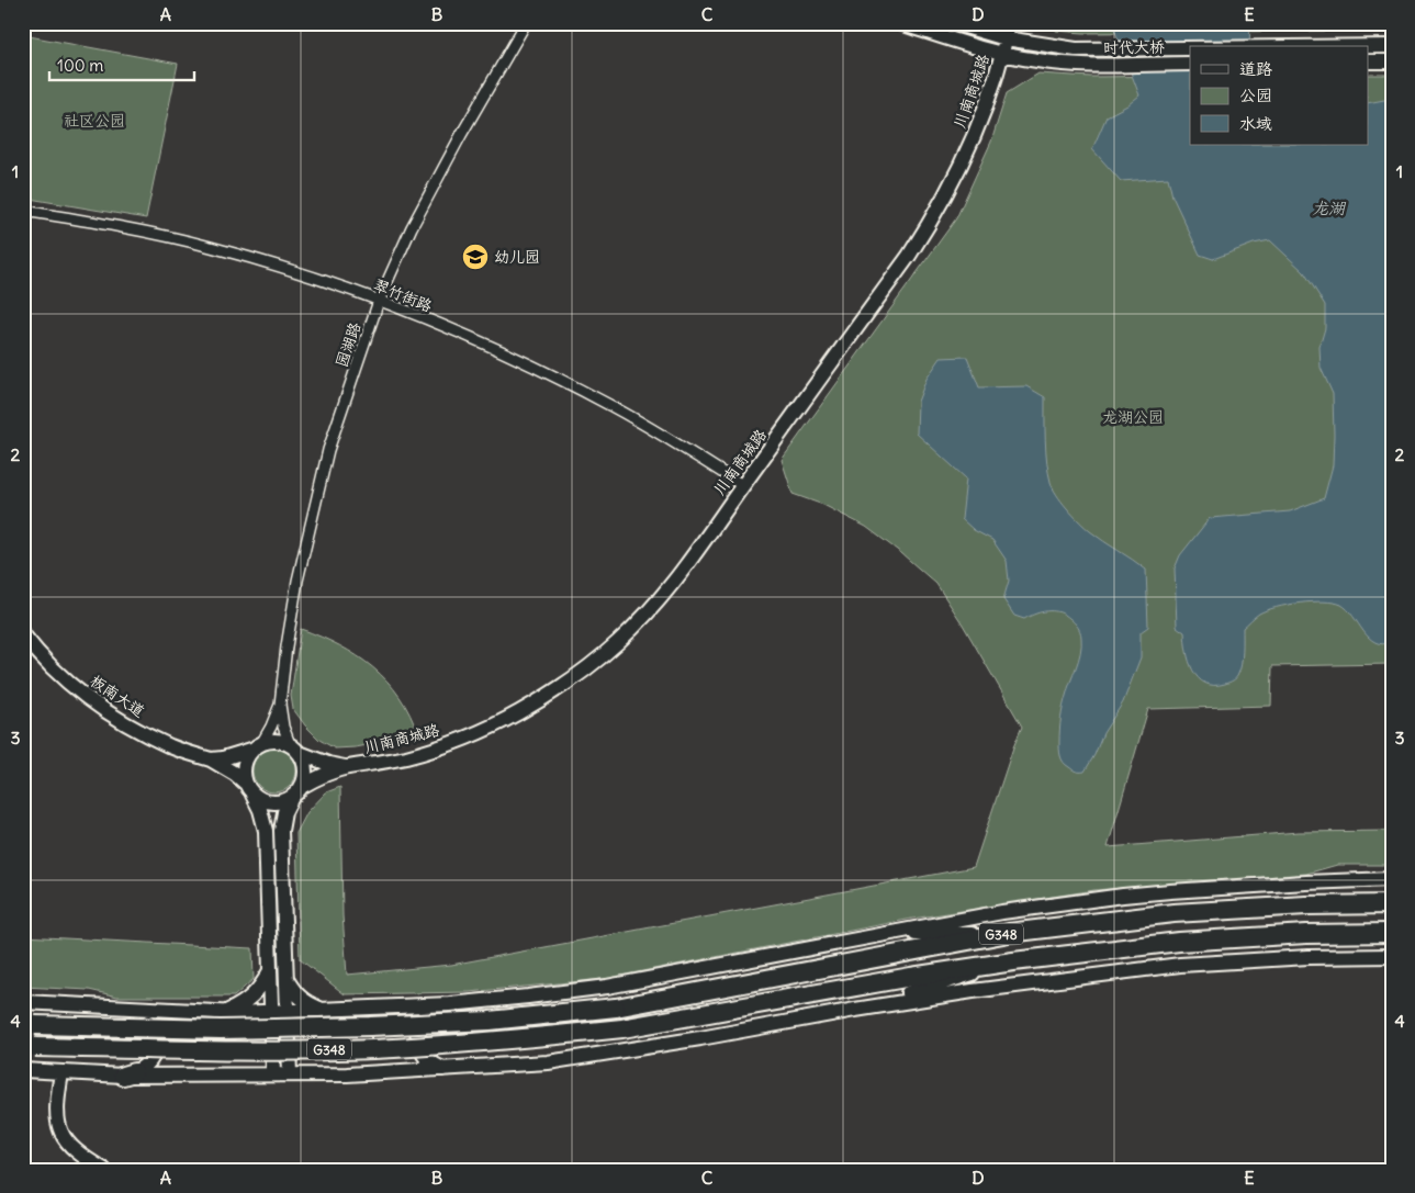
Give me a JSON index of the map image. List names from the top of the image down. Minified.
{"streets":{"highway":["G348"],"street":["时代大桥","川南商城路","翠竹街路","园湖路","板南大道"]},"crossings":[["时代大桥","川南商城路"],["川南商城路","翠竹街路"],["翠竹街路","园湖路"]],"water":["龙湖"],"parks":["社区公园","龙湖公园"],"places":{"school or university":["幼儿园"]},"legend":["道路","公园","水域"],"scale_bar":"100 m","grid":{"columns":["A","B","C","D","E"],"rows":["1","2","3","4"]}}
